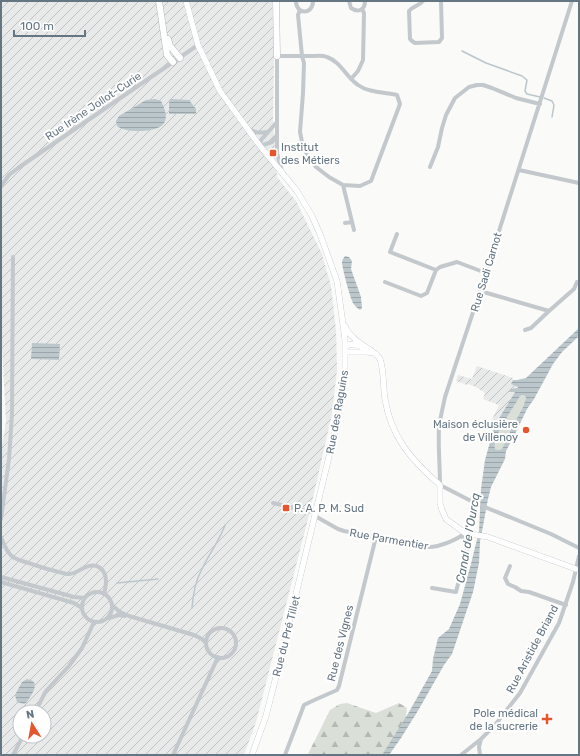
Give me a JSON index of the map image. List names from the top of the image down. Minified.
{"streets":{"street":["Rue Irène Jollot-Curie","Rue Sadi Carnot","Rue des Raguins","Rue Parmentier","Rue du Pré Tillet","Rue des Vignes","Rue Aristide Briand"]},"crossings":[["Rue Irène Jollot-Curie","Rue des Raguins"],["Rue Sadi Carnot","Rue Parmentier"],["Rue des Raguins","Rue Parmentier"],["Rue des Raguins","Rue du Pré Tillet"],["Rue Parmentier","Rue du Pré Tillet"],["Rue Parmentier","Rue des Vignes"]],"water":["Canal de l'Ourcq"],"places":{"transit":["Institut des Métiers","P. A. P. M. Sud"],"other":["Maison éclusière de Villenoy"],"health":["Pole médical de la sucrerie"]},"scale_bar":"100 m","north":"top"}
